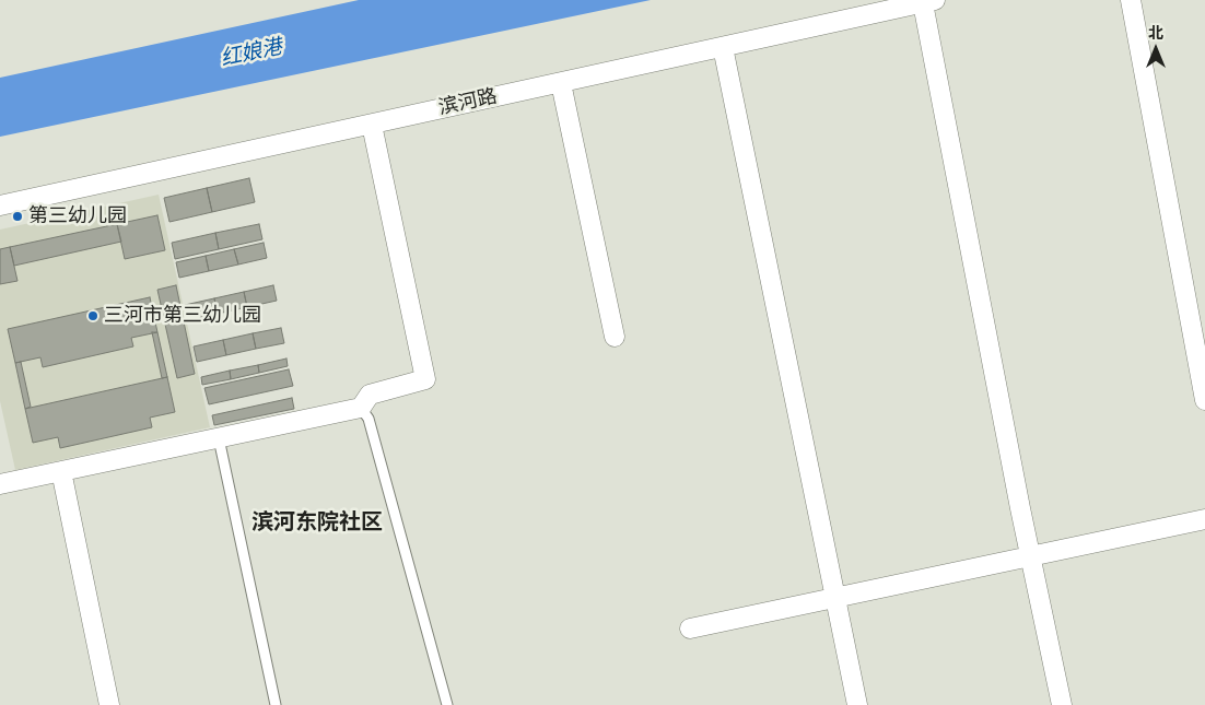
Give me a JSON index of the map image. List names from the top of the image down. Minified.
{"streets":{"street":["滨河路"]},"districts":["滨河东院社区"],"water":["红娘港"],"places":["第三幼儿园","三河市第三幼儿园"],"north":"top"}
